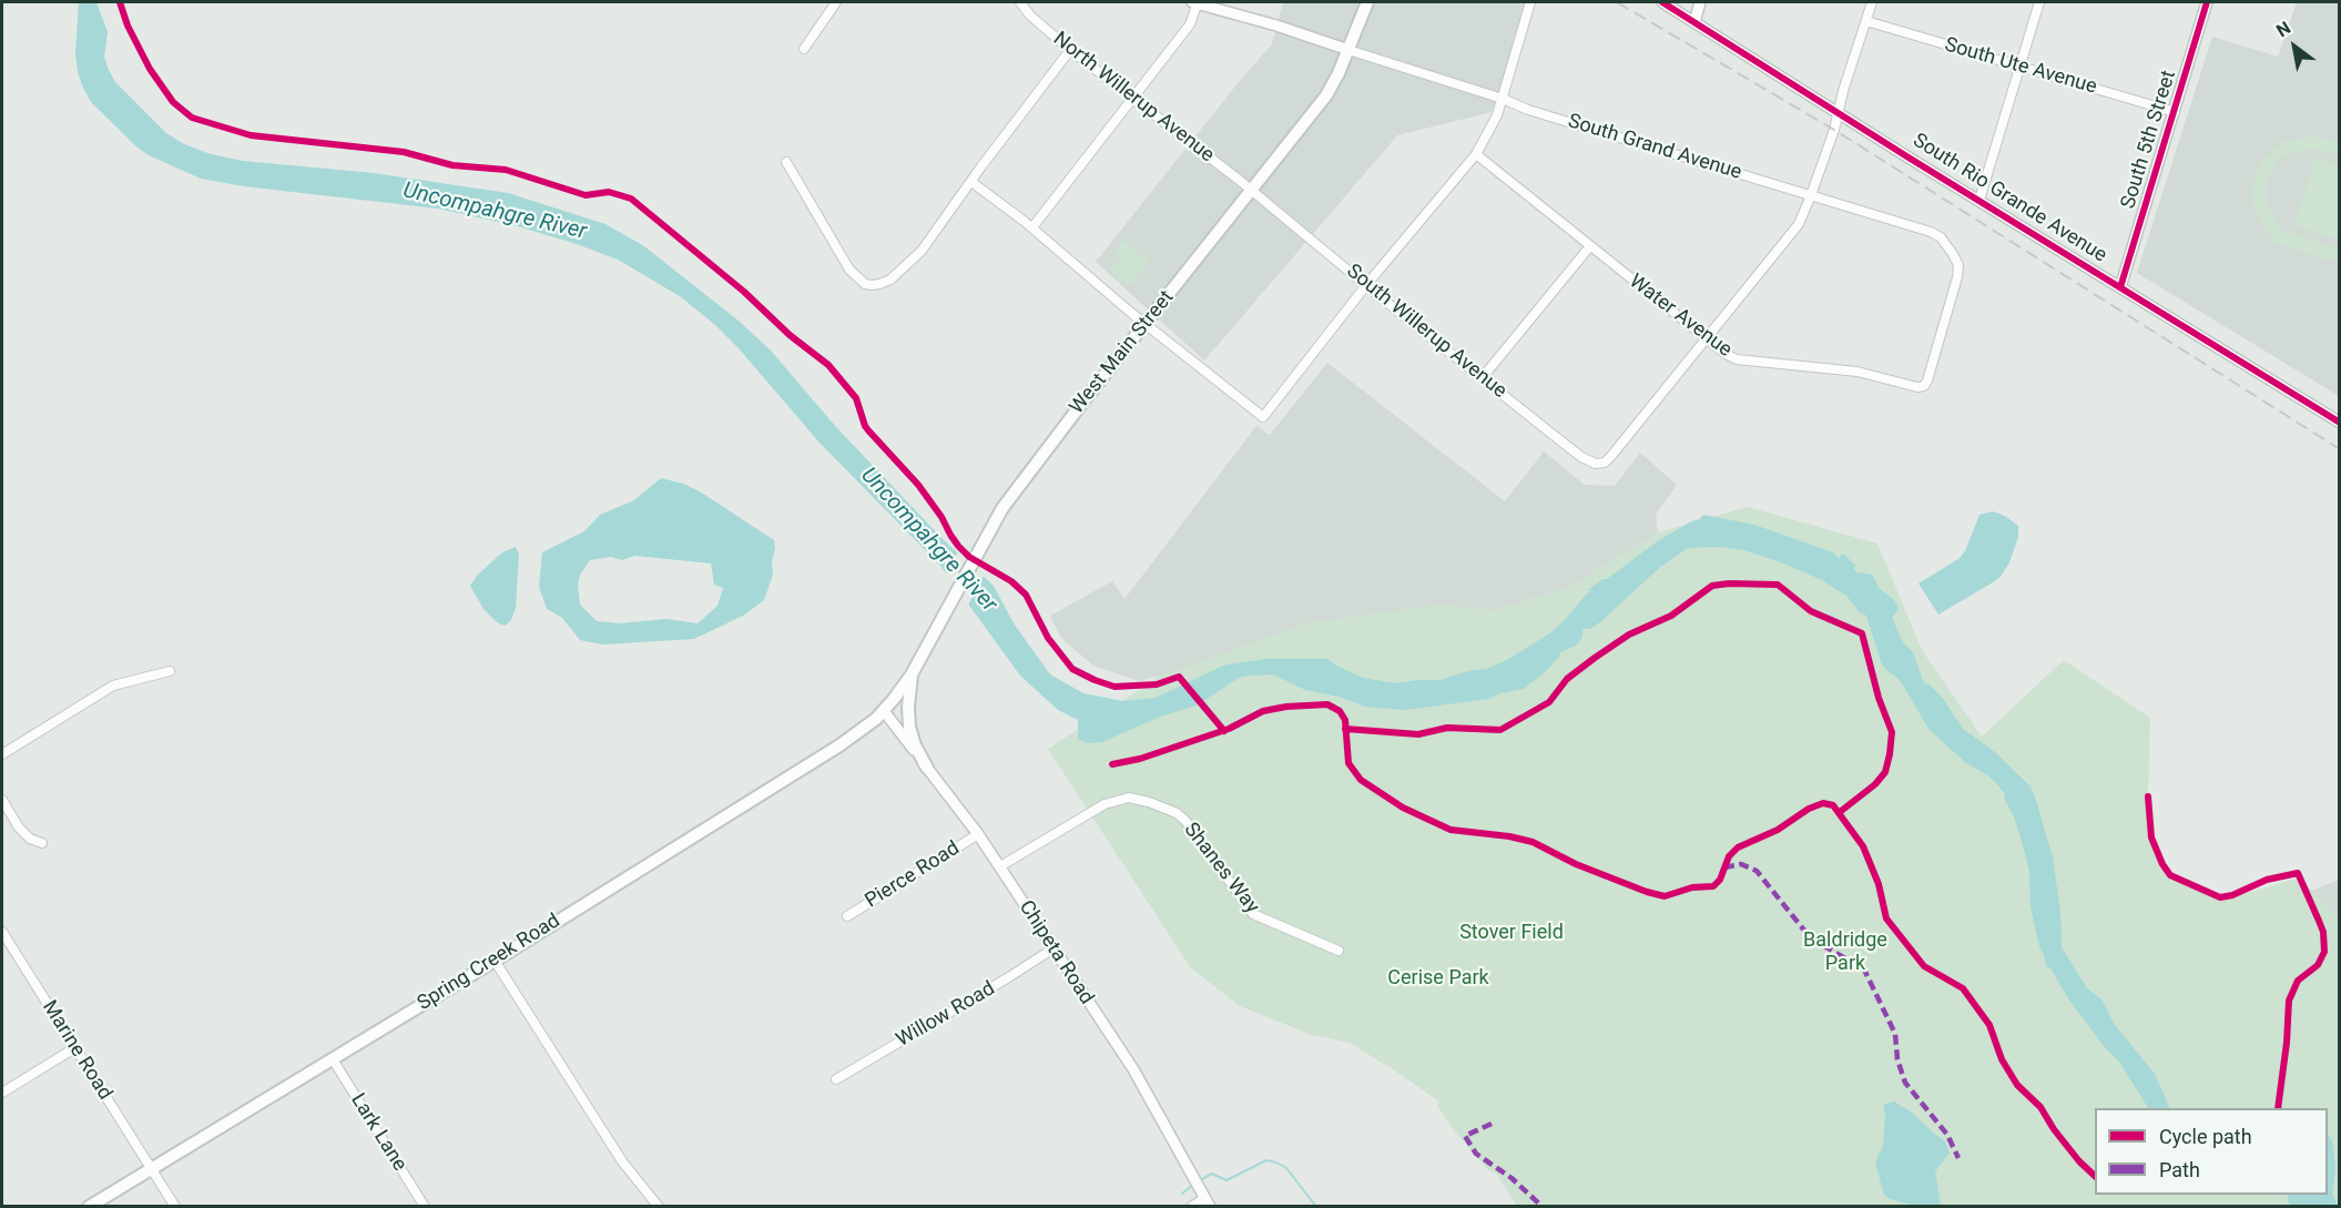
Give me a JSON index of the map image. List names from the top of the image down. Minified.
{"streets":{"main road":["West Main Street","Spring Creek Road"],"street":["South Ute Avenue","North Willerup Avenue","South 5th Street","South Grand Avenue","South Rio Grande Avenue","Water Avenue","South Willerup Avenue","Shanes Way","Pierce Road","Chipeta Road","Willow Road","Marine Road","Lark Lane"]},"crossings":[["South Ute Avenue","South 5th Street"],["North Willerup Avenue","South Willerup Avenue"],["North Willerup Avenue","West Main Street"],["South 5th Street","South Rio Grande Avenue"],["South Grand Avenue","Water Avenue"],["South Grand Avenue","West Main Street"],["Water Avenue","South Willerup Avenue"],["South Willerup Avenue","West Main Street"],["West Main Street","Chipeta Road"],["West Main Street","Spring Creek Road"],["Shanes Way","Chipeta Road"],["Pierce Road","Chipeta Road"],["Chipeta Road","Spring Creek Road"],["Chipeta Road","Willow Road"],["Spring Creek Road","Marine Road"],["Spring Creek Road","Lark Lane"]],"water":["Uncompahgre River"],"parks":["Stover Field","Baldridge Park","Cerise Park"],"legend":["Cycle path","Path"],"north":"top left"}
